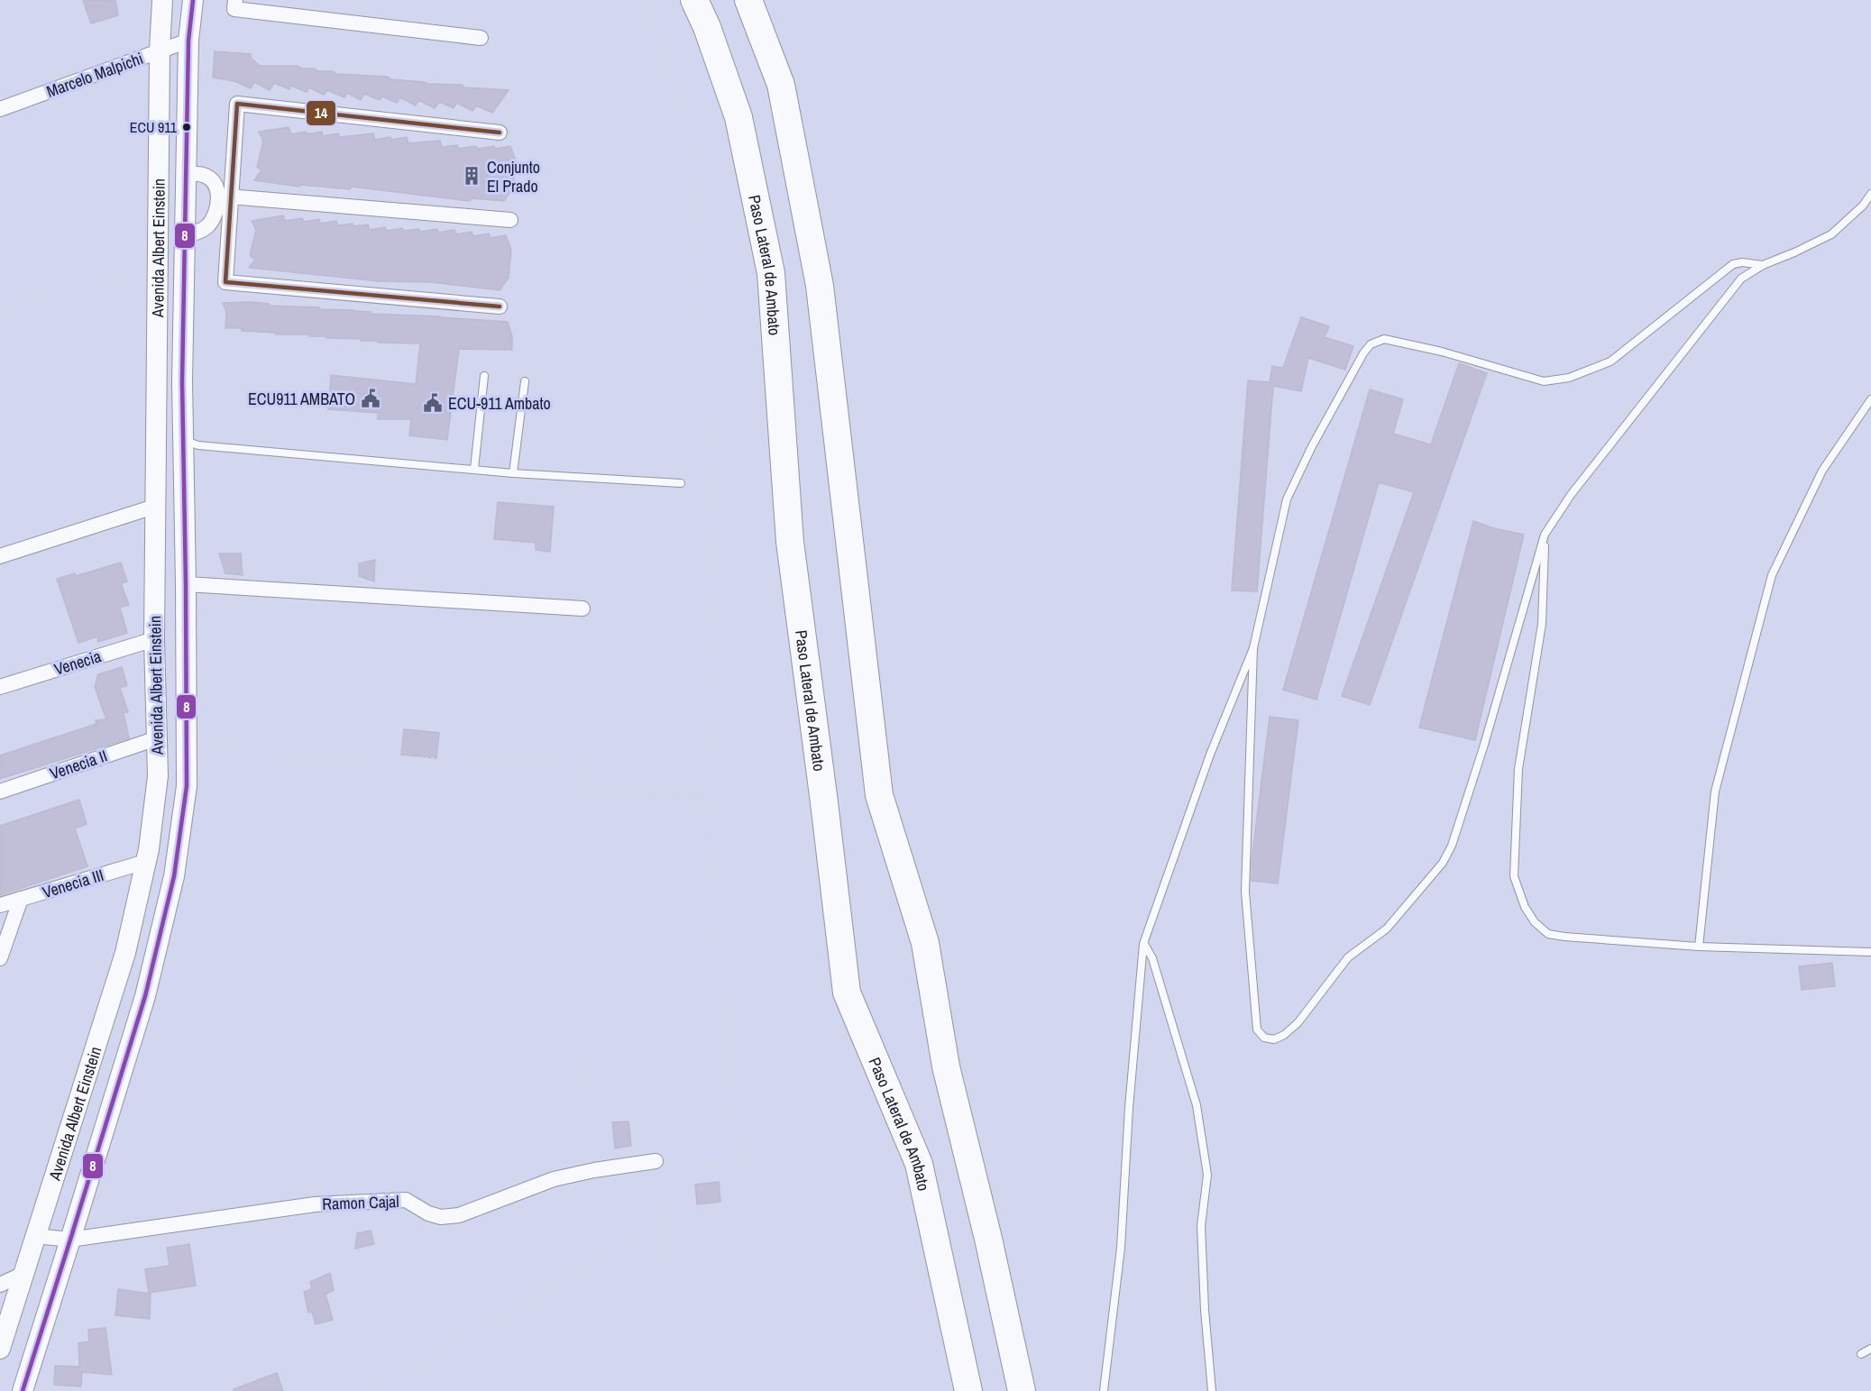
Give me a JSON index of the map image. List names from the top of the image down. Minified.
{"streets":{"highway":["Paso Lateral de Ambato"],"street":["Marcelo Malpichi","Avenida Albert Einstein","Venecia","Venecia II","Venecia III","Ramon Cajal"]},"crossings":[["Marcelo Malpichi","Avenida Albert Einstein"],["Avenida Albert Einstein","Venecia"],["Avenida Albert Einstein","Venecia II"],["Avenida Albert Einstein","Venecia III"],["Avenida Albert Einstein","Ramon Cajal"]],"places":{"other":["ECU 911"],"building":["Conjunto El Prado"],"public building":["ECU911 AMBATO","ECU-911 Ambato"]},"lines":["transit line 8","transit line 14"]}
